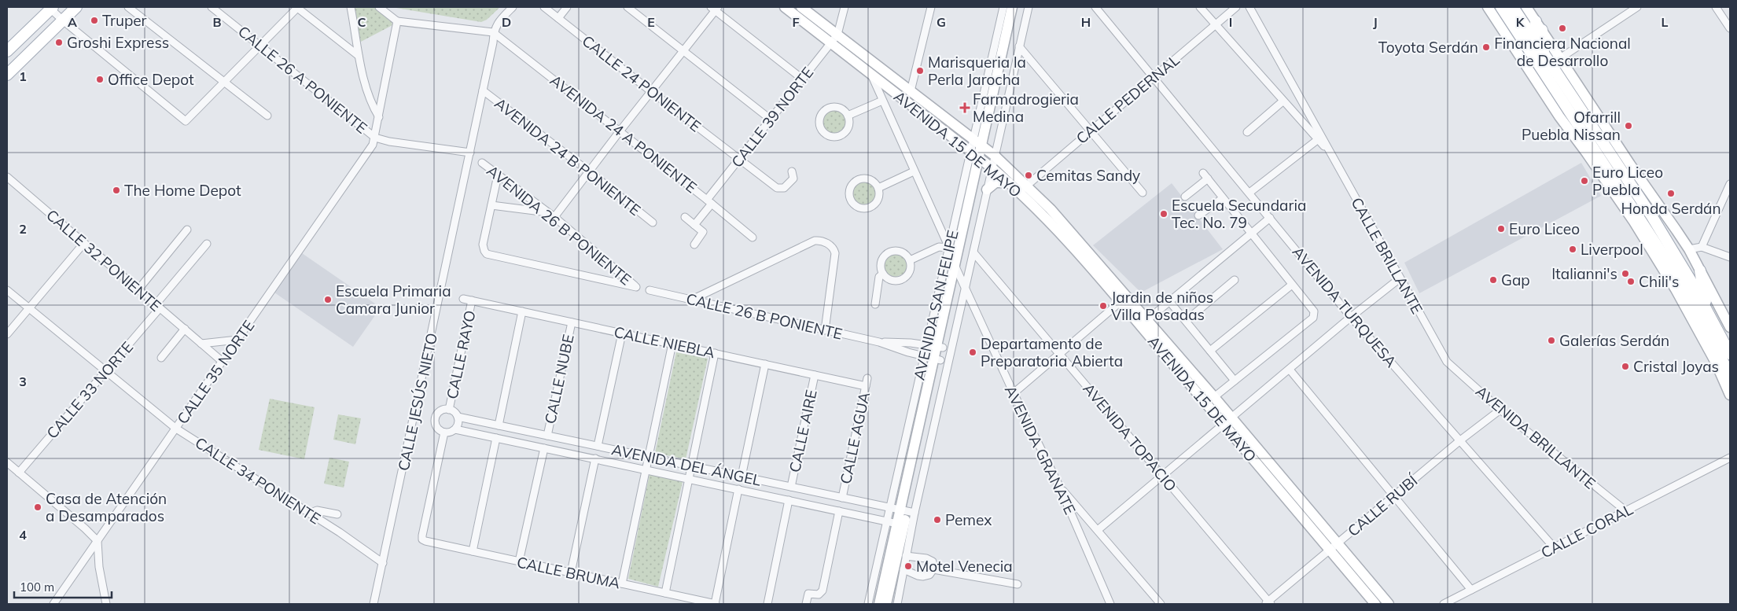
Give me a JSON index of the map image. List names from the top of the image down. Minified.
{"streets":{"main road":["AVENIDA 15 DE MAYO","AVENIDA SAN FELIPE"],"street":["CALLE 26 A PONIENTE","CALLE 24 PONIENTE","CALLE PEDERNAL","CALLE 39 NORTE","AVENIDA 24 A PONIENTE","AVENIDA 24 B PONIENTE","AVENIDA 26 B PONIENTE","CALLE BRILLANTE","CALLE 32 PONIENTE","AVENIDA TURQUESA","CALLE 26 B PONIENTE","CALLE NIEBLA","CALLE RAYO","CALLE 35 NORTE","CALLE NUBE","CALLE 33 NORTE","CALLE JESÚS NIETO","CALLE AIRE","AVENIDA TOPACIO","AVENIDA BRILLANTE","CALLE AGUA","AVENIDA GRANATE","AVENIDA DEL ÁNGEL","CALLE 34 PONIENTE","CALLE RUBÍ","CALLE CORAL","CALLE BRUMA"]},"crossings":[["CALLE 26 A PONIENTE","CALLE 35 NORTE"],["CALLE 24 PONIENTE","CALLE 39 NORTE"],["CALLE PEDERNAL","AVENIDA 15 DE MAYO"],["CALLE PEDERNAL","AVENIDA TURQUESA"],["CALLE 39 NORTE","AVENIDA 24 A PONIENTE"],["CALLE 39 NORTE","AVENIDA 15 DE MAYO"],["AVENIDA 24 A PONIENTE","CALLE JESÚS NIETO"],["AVENIDA 15 DE MAYO","AVENIDA SAN FELIPE"],["AVENIDA 15 DE MAYO","AVENIDA GRANATE"],["AVENIDA 15 DE MAYO","CALLE RUBÍ"],["AVENIDA 24 B PONIENTE","CALLE JESÚS NIETO"],["CALLE BRILLANTE","AVENIDA BRILLANTE"],["CALLE 32 PONIENTE","CALLE 35 NORTE"],["CALLE 32 PONIENTE","CALLE 33 NORTE"],["AVENIDA SAN FELIPE","CALLE 26 B PONIENTE"],["AVENIDA SAN FELIPE","AVENIDA TOPACIO"],["AVENIDA SAN FELIPE","AVENIDA GRANATE"],["AVENIDA SAN FELIPE","AVENIDA DEL ÁNGEL"],["AVENIDA TURQUESA","CALLE RUBÍ"],["AVENIDA TURQUESA","CALLE CORAL"],["CALLE NIEBLA","CALLE RAYO"],["CALLE NIEBLA","CALLE NUBE"],["CALLE NIEBLA","CALLE AIRE"],["CALLE NIEBLA","CALLE AGUA"],["CALLE RAYO","AVENIDA DEL ÁNGEL"],["CALLE RAYO","CALLE BRUMA"],["CALLE 35 NORTE","CALLE 34 PONIENTE"],["CALLE NUBE","AVENIDA DEL ÁNGEL"],["CALLE 33 NORTE","CALLE 34 PONIENTE"],["CALLE JESÚS NIETO","CALLE 34 PONIENTE"],["CALLE AIRE","AVENIDA DEL ÁNGEL"],["AVENIDA TOPACIO","CALLE RUBÍ"],["AVENIDA BRILLANTE","CALLE RUBÍ"],["AVENIDA BRILLANTE","CALLE CORAL"],["CALLE AGUA","AVENIDA DEL ÁNGEL"],["AVENIDA DEL ÁNGEL","CALLE BRUMA"]],"places":{"other":["Truper","Financiera Nacional de Desarrollo","Groshi Express","Toyota Serdán","Marisqueria la Perla Jarocha","Office Depot","Ofarrill Puebla Nissan","Cemitas Sandy","Euro Liceo Puebla","The Home Depot","Honda Serdán","Escuela Secundaria Tec. No. 79","Euro Liceo","Liverpool","Italianni's","Gap","Chili's","Escuela Primaria Camara Junior","Jardin de niños Villa Posadas","Galerías Serdán","Departamento de Preparatoria Abierta","Cristal Joyas","Casa de Atención a Desamparados","Pemex","Motel Venecia"],"health":["Farmadrogieria Medina"]},"scale_bar":"100 m","grid":{"columns":["A","B","C","D","E","F","G","H","I","J","K","L"],"rows":["1","2","3","4"]}}
